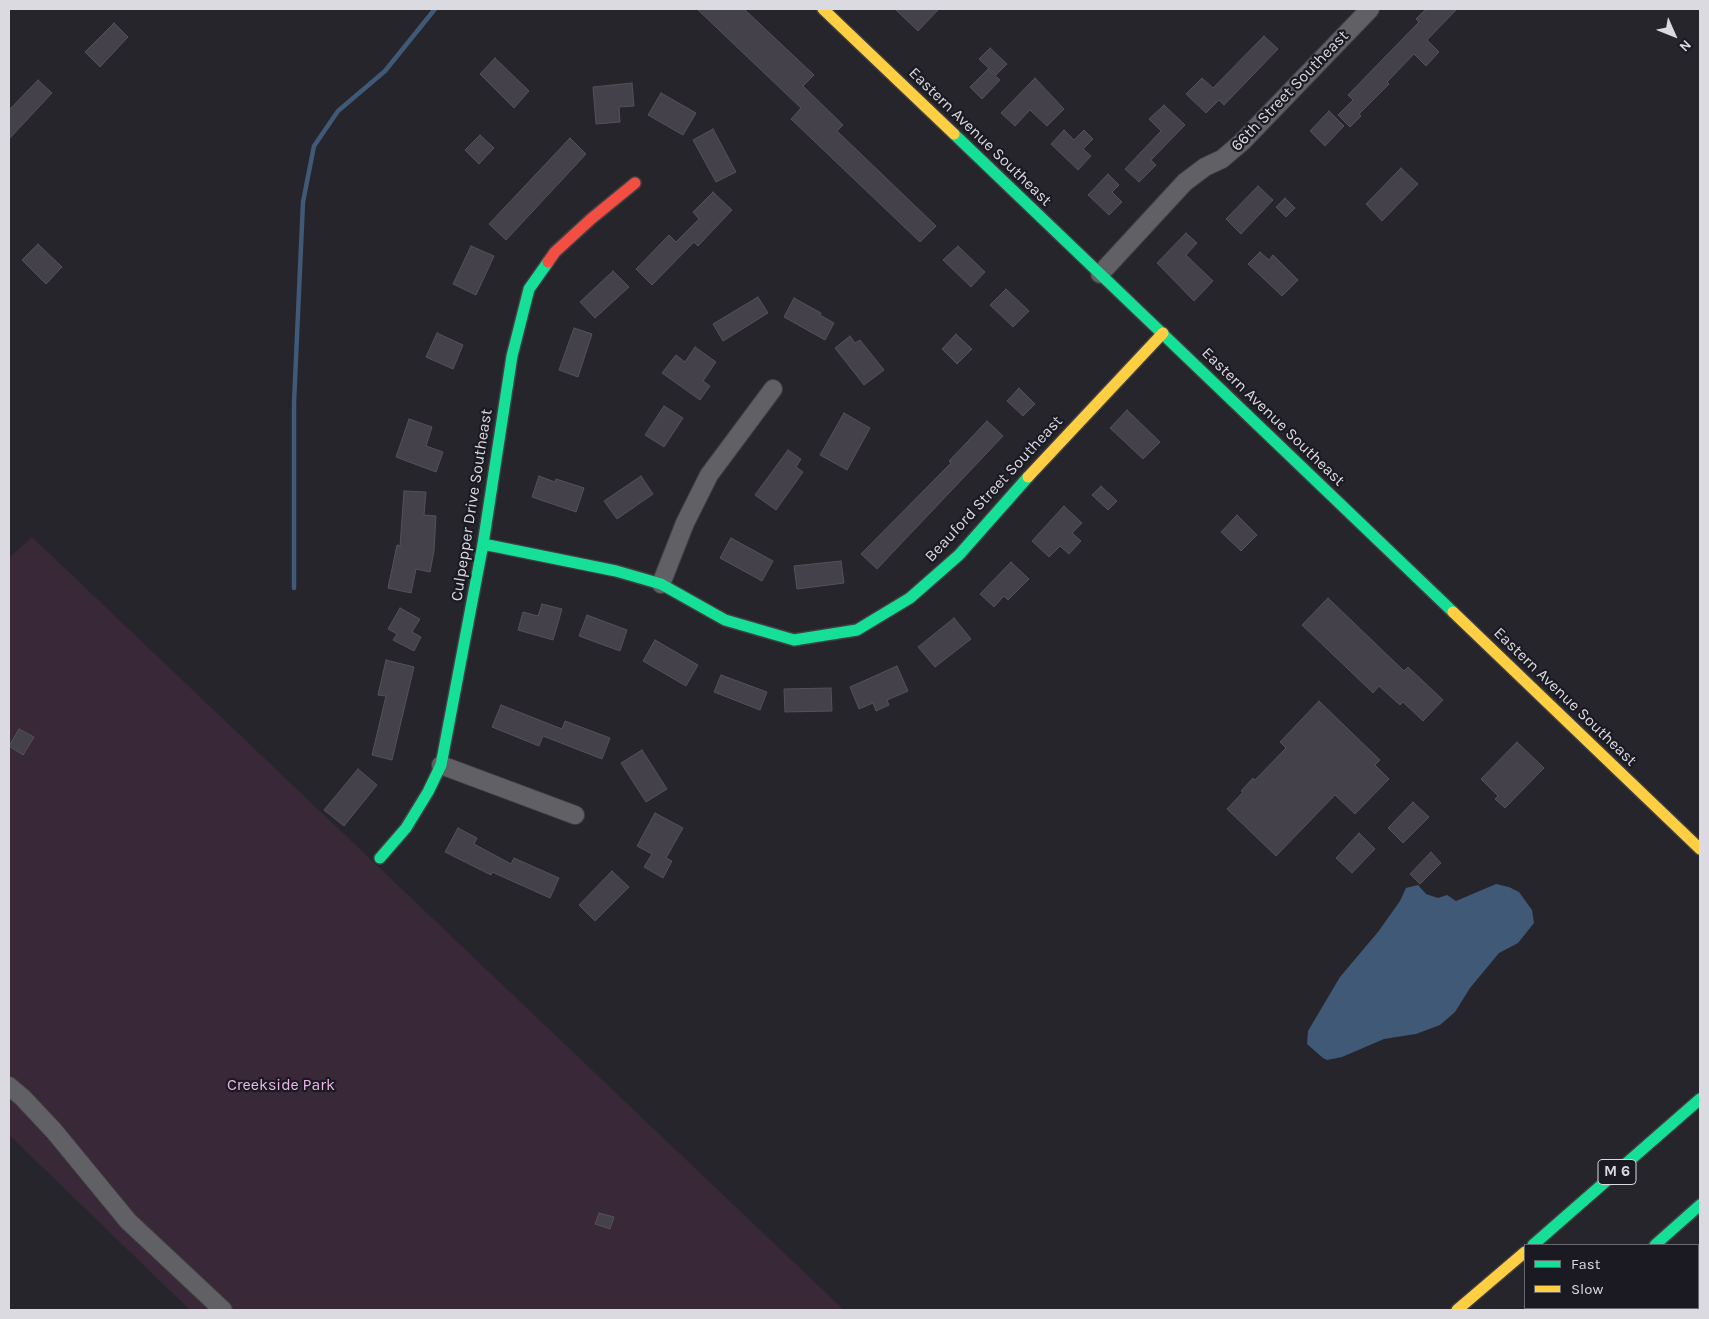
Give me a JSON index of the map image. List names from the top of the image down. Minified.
{"streets":{"main road":["Eastern Avenue Southeast","Beauford Street Southeast","Culpepper Drive Southeast","M 6"],"street":["66th Street Southeast"]},"crossings":[["66th Street Southeast","Eastern Avenue Southeast"],["Eastern Avenue Southeast","Beauford Street Southeast"],["Beauford Street Southeast","Culpepper Drive Southeast"]],"parks":["Creekside Park"],"legend":["Fast","Slow"],"north":"bottom right"}
